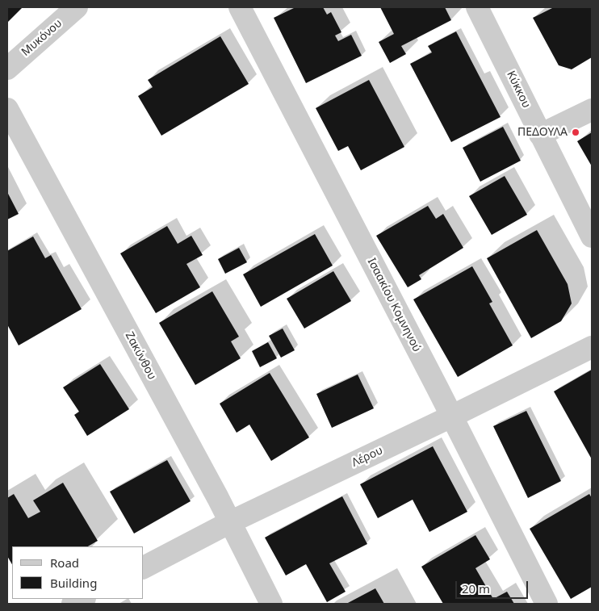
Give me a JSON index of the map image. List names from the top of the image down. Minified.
{"streets":{"street":["Μυκόνου","Κύκκου","Ισαακίου Κομνηνού","Ζακύνθου","Λέρου"]},"crossings":[["Ισαακίου Κομνηνού","Λέρου"],["Ζακύνθου","Λέρου"]],"places":["ΠΕΔΟΥΛΑ"],"legend":["Road","Building"],"scale_bar":"20 m"}
